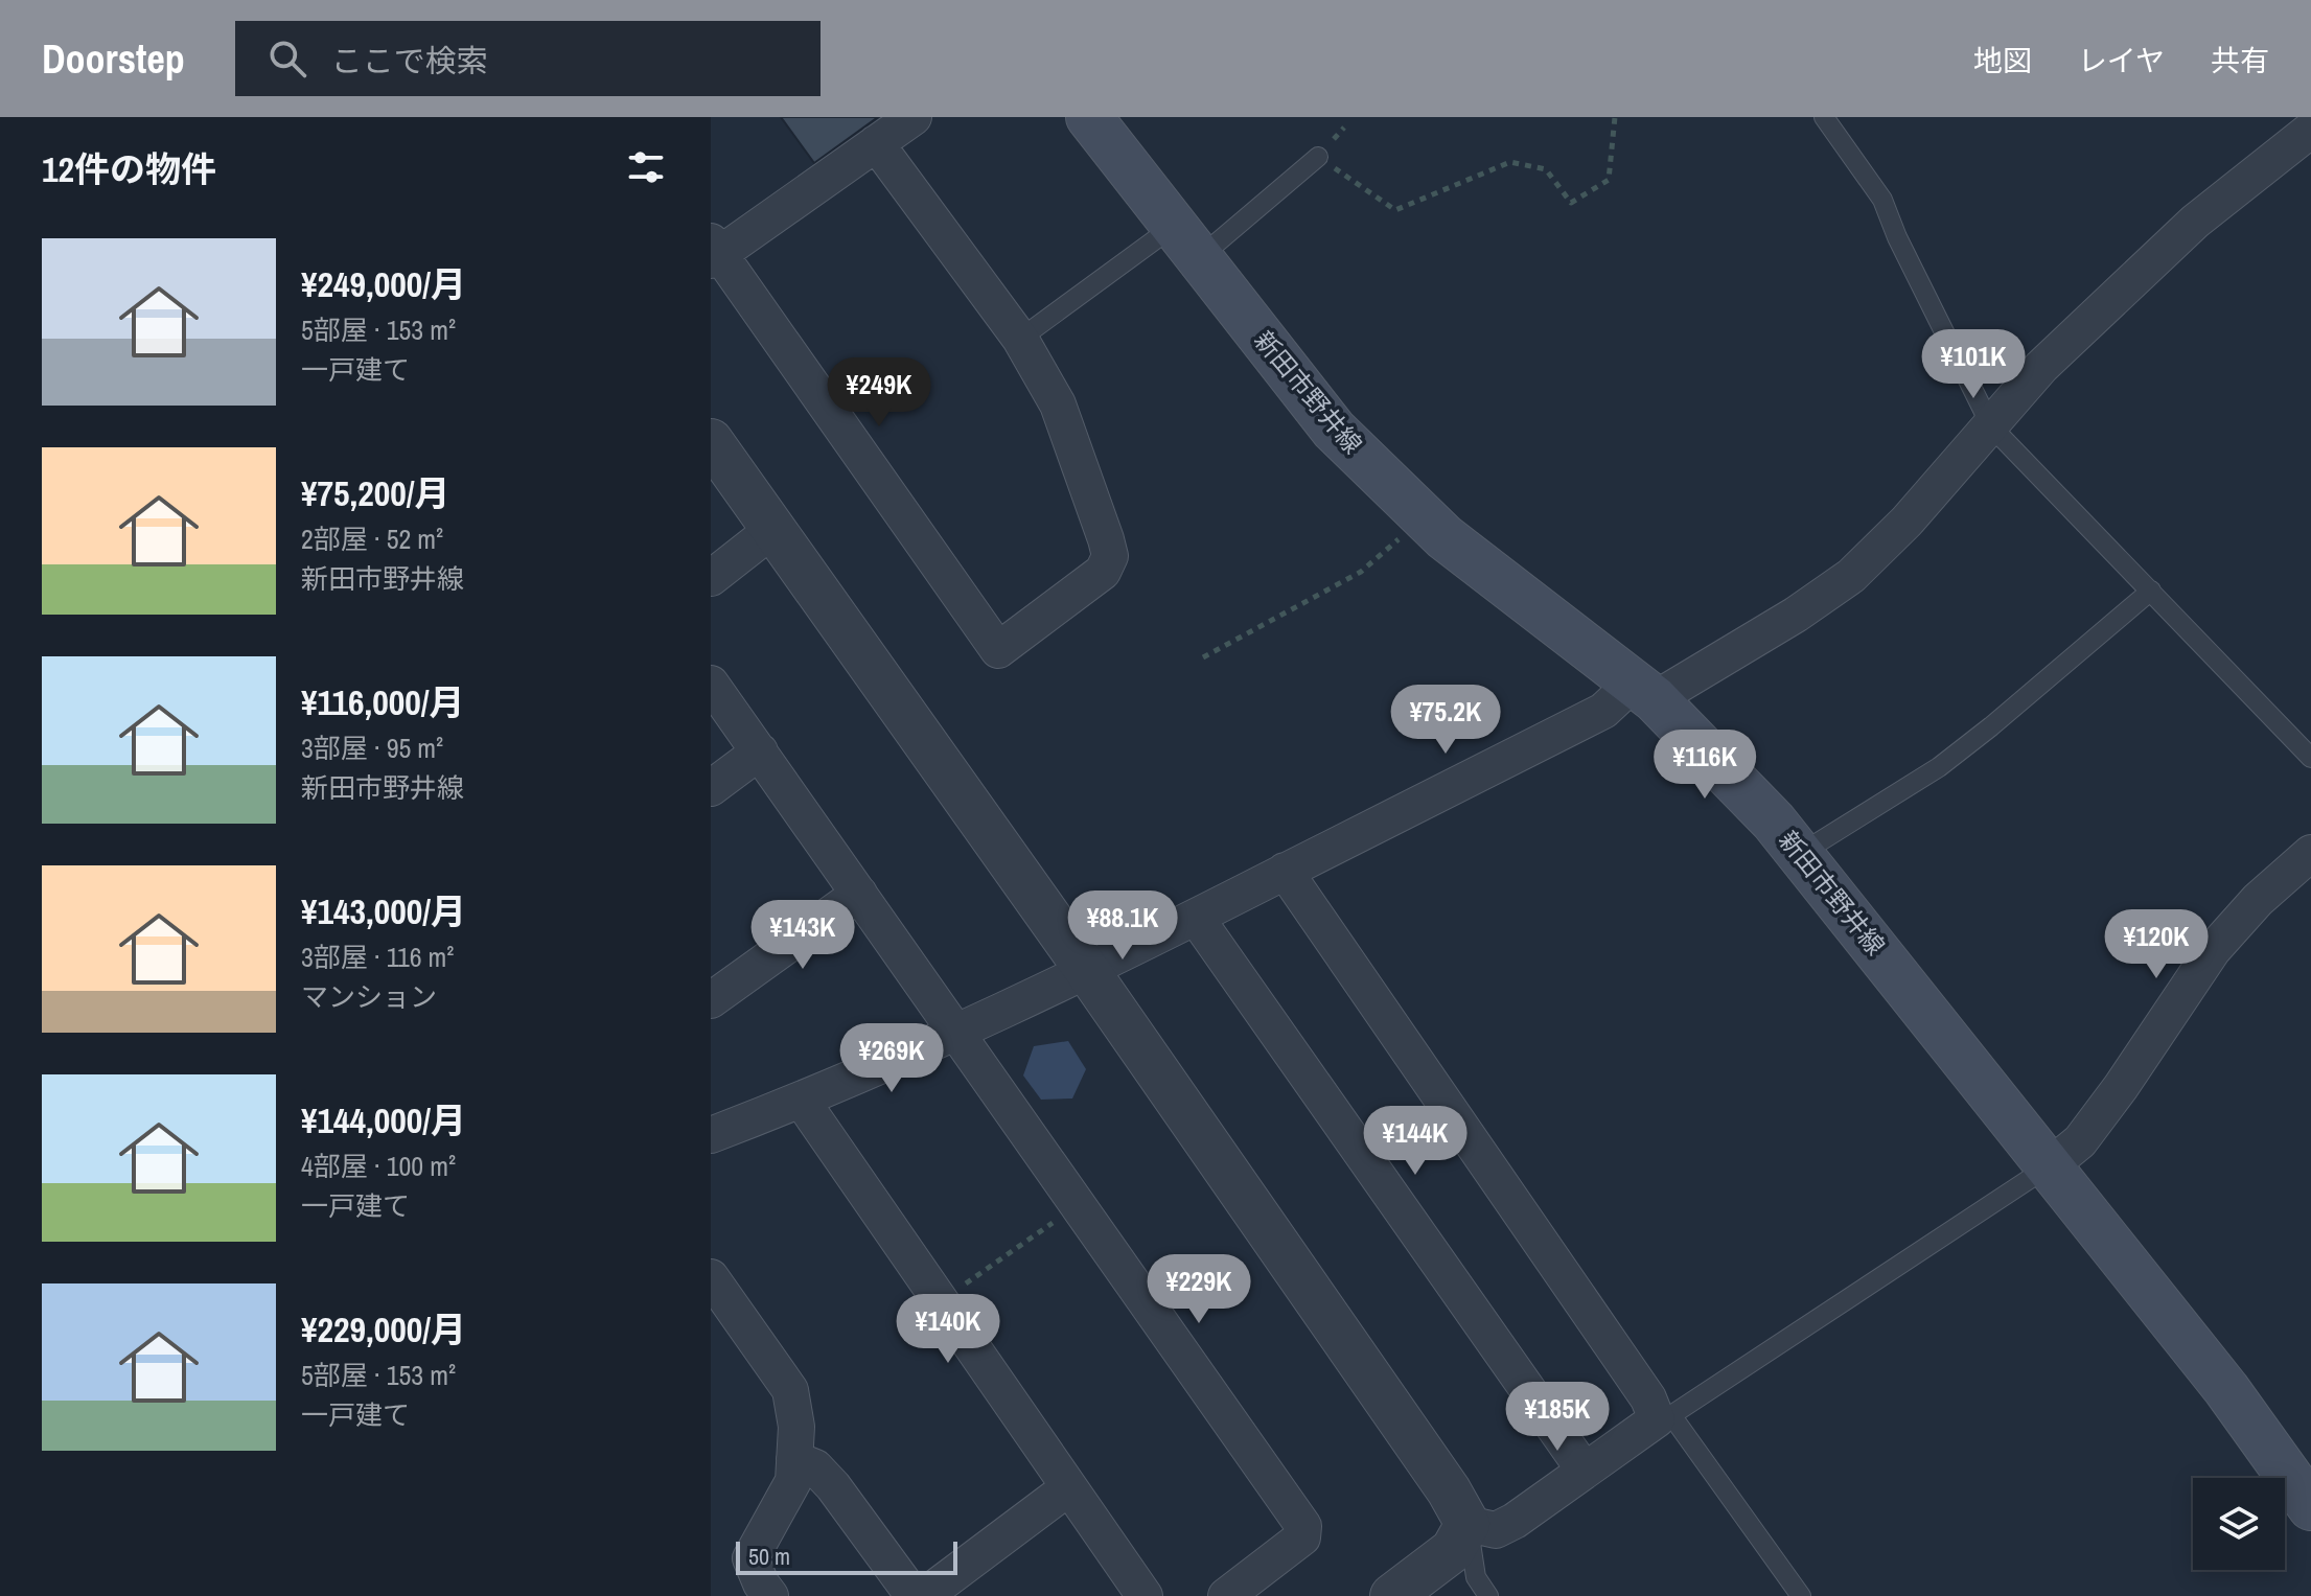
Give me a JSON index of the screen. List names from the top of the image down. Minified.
{"streets":{"main road":["新田市野井線"]},"scale_bar":"50 m","page":{"header":"Doorstep","search":"ここで検索","nav":["地図","レイヤ","共有"],"heading":"12件の物件","list":[{"name":"¥249,000/月","note":"5部屋 · 153 m² · 一戸建て"},{"name":"¥75,200/月","note":"2部屋 · 52 m² · 新田市野井線"},{"name":"¥116,000/月","note":"3部屋 · 95 m² · 新田市野井線"},{"name":"¥143,000/月","note":"3部屋 · 116 m² · マンション"},{"name":"¥144,000/月","note":"4部屋 · 100 m² · 一戸建て"},{"name":"¥229,000/月","note":"5部屋 · 153 m² · 一戸建て"}],"price":["¥101K","¥249K","¥75.2K","¥116K","¥88.1K","¥143K","¥120K","¥269K","¥144K","¥229K","¥140K","¥185K"],"scale":"50 m"}}
